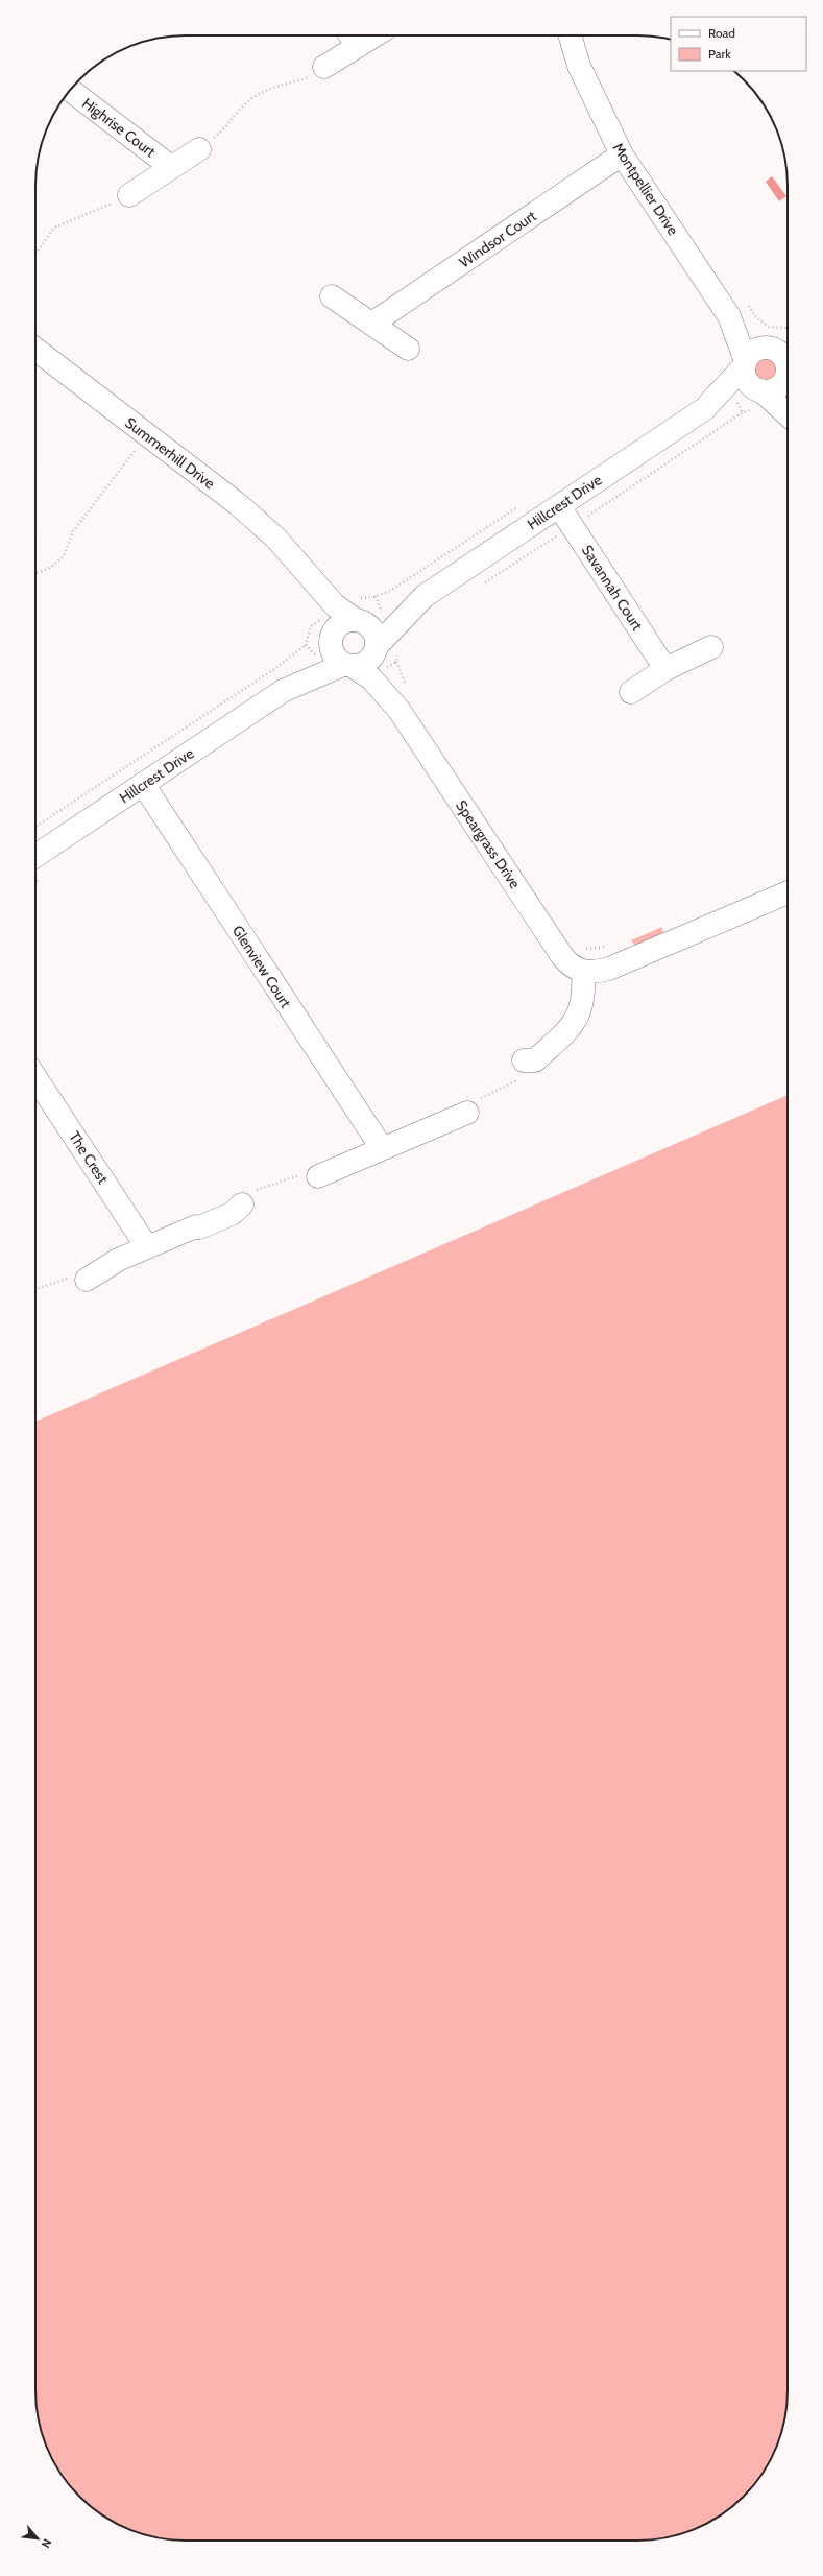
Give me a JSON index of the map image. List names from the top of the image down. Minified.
{"streets":{"street":["Highrise Court","Montpellier Drive","Windsor Court","Summerhill Drive","Hillcrest Drive","Savannah Court","Speargrass Drive","Glenview Court","The Crest"]},"crossings":[["Montpellier Drive","Windsor Court"],["Montpellier Drive","Hillcrest Drive"],["Summerhill Drive","Hillcrest Drive"],["Summerhill Drive","Speargrass Drive"],["Hillcrest Drive","Savannah Court"],["Hillcrest Drive","Speargrass Drive"],["Hillcrest Drive","Glenview Court"]],"legend":["Road","Park"],"north":"bottom right"}
